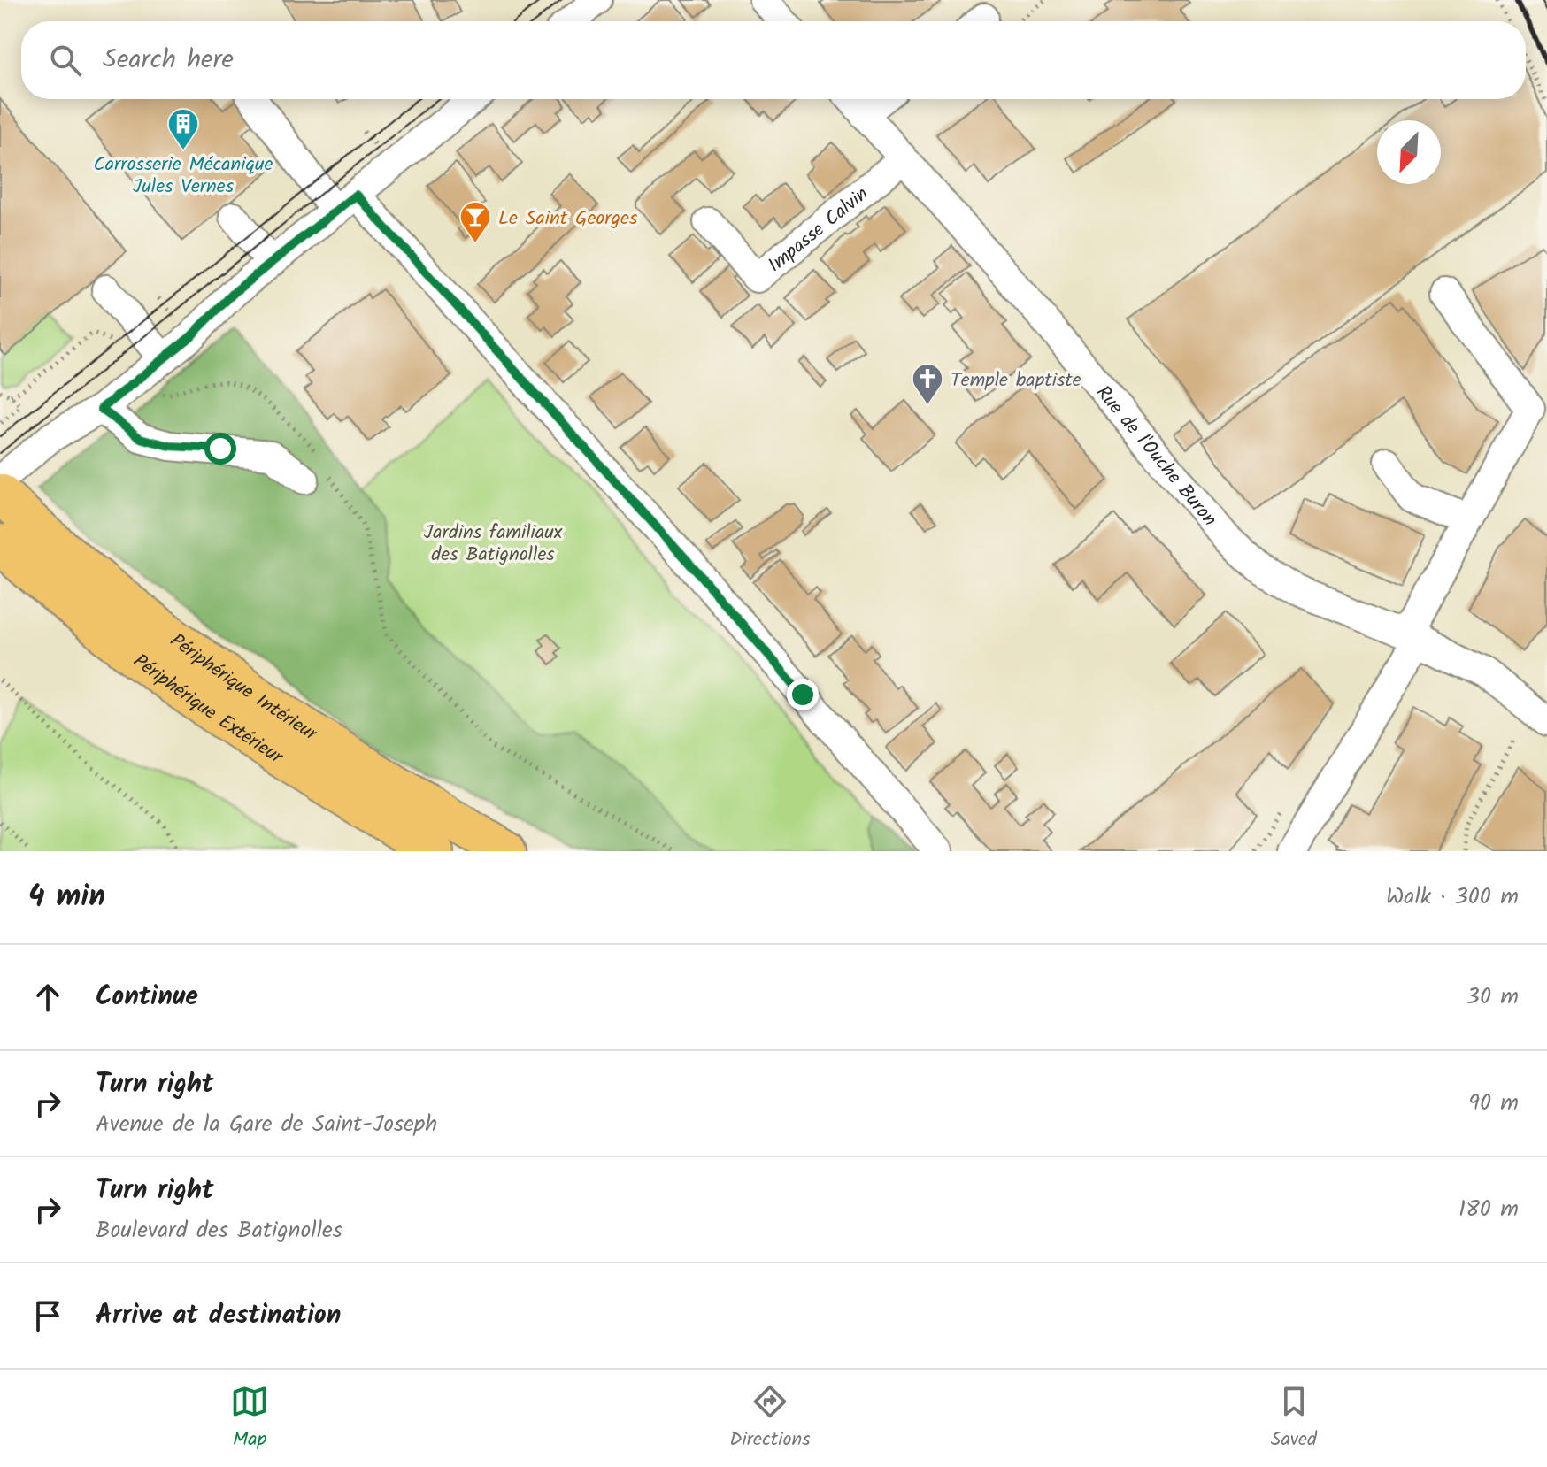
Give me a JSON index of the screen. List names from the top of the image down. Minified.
{"streets":{"highway":["Périphérique Intérieur","Périphérique Extérieur"],"street":["Impasse Calvin","Rue de l'Ouche Buron"]},"crossings":[["Impasse Calvin","Rue de l'Ouche Buron"]],"parks":["Jardins familiaux des Batignolles"],"places":{"building":["Carrosserie Mécanique Jules Vernes"],"bar":["Le Saint Georges"],"church":["Temple baptiste"]},"north":"bottom left","page":{"search":"Search here","heading":["4 min","Walk · 300 m"],"list":[["Continue","30 m"],["Turn right","Avenue de la Gare de Saint-Joseph","90 m"],["Turn right","Boulevard des Batignolles","180 m"],"Arrive at destination"],"nav":["Map","Directions","Saved"]}}
